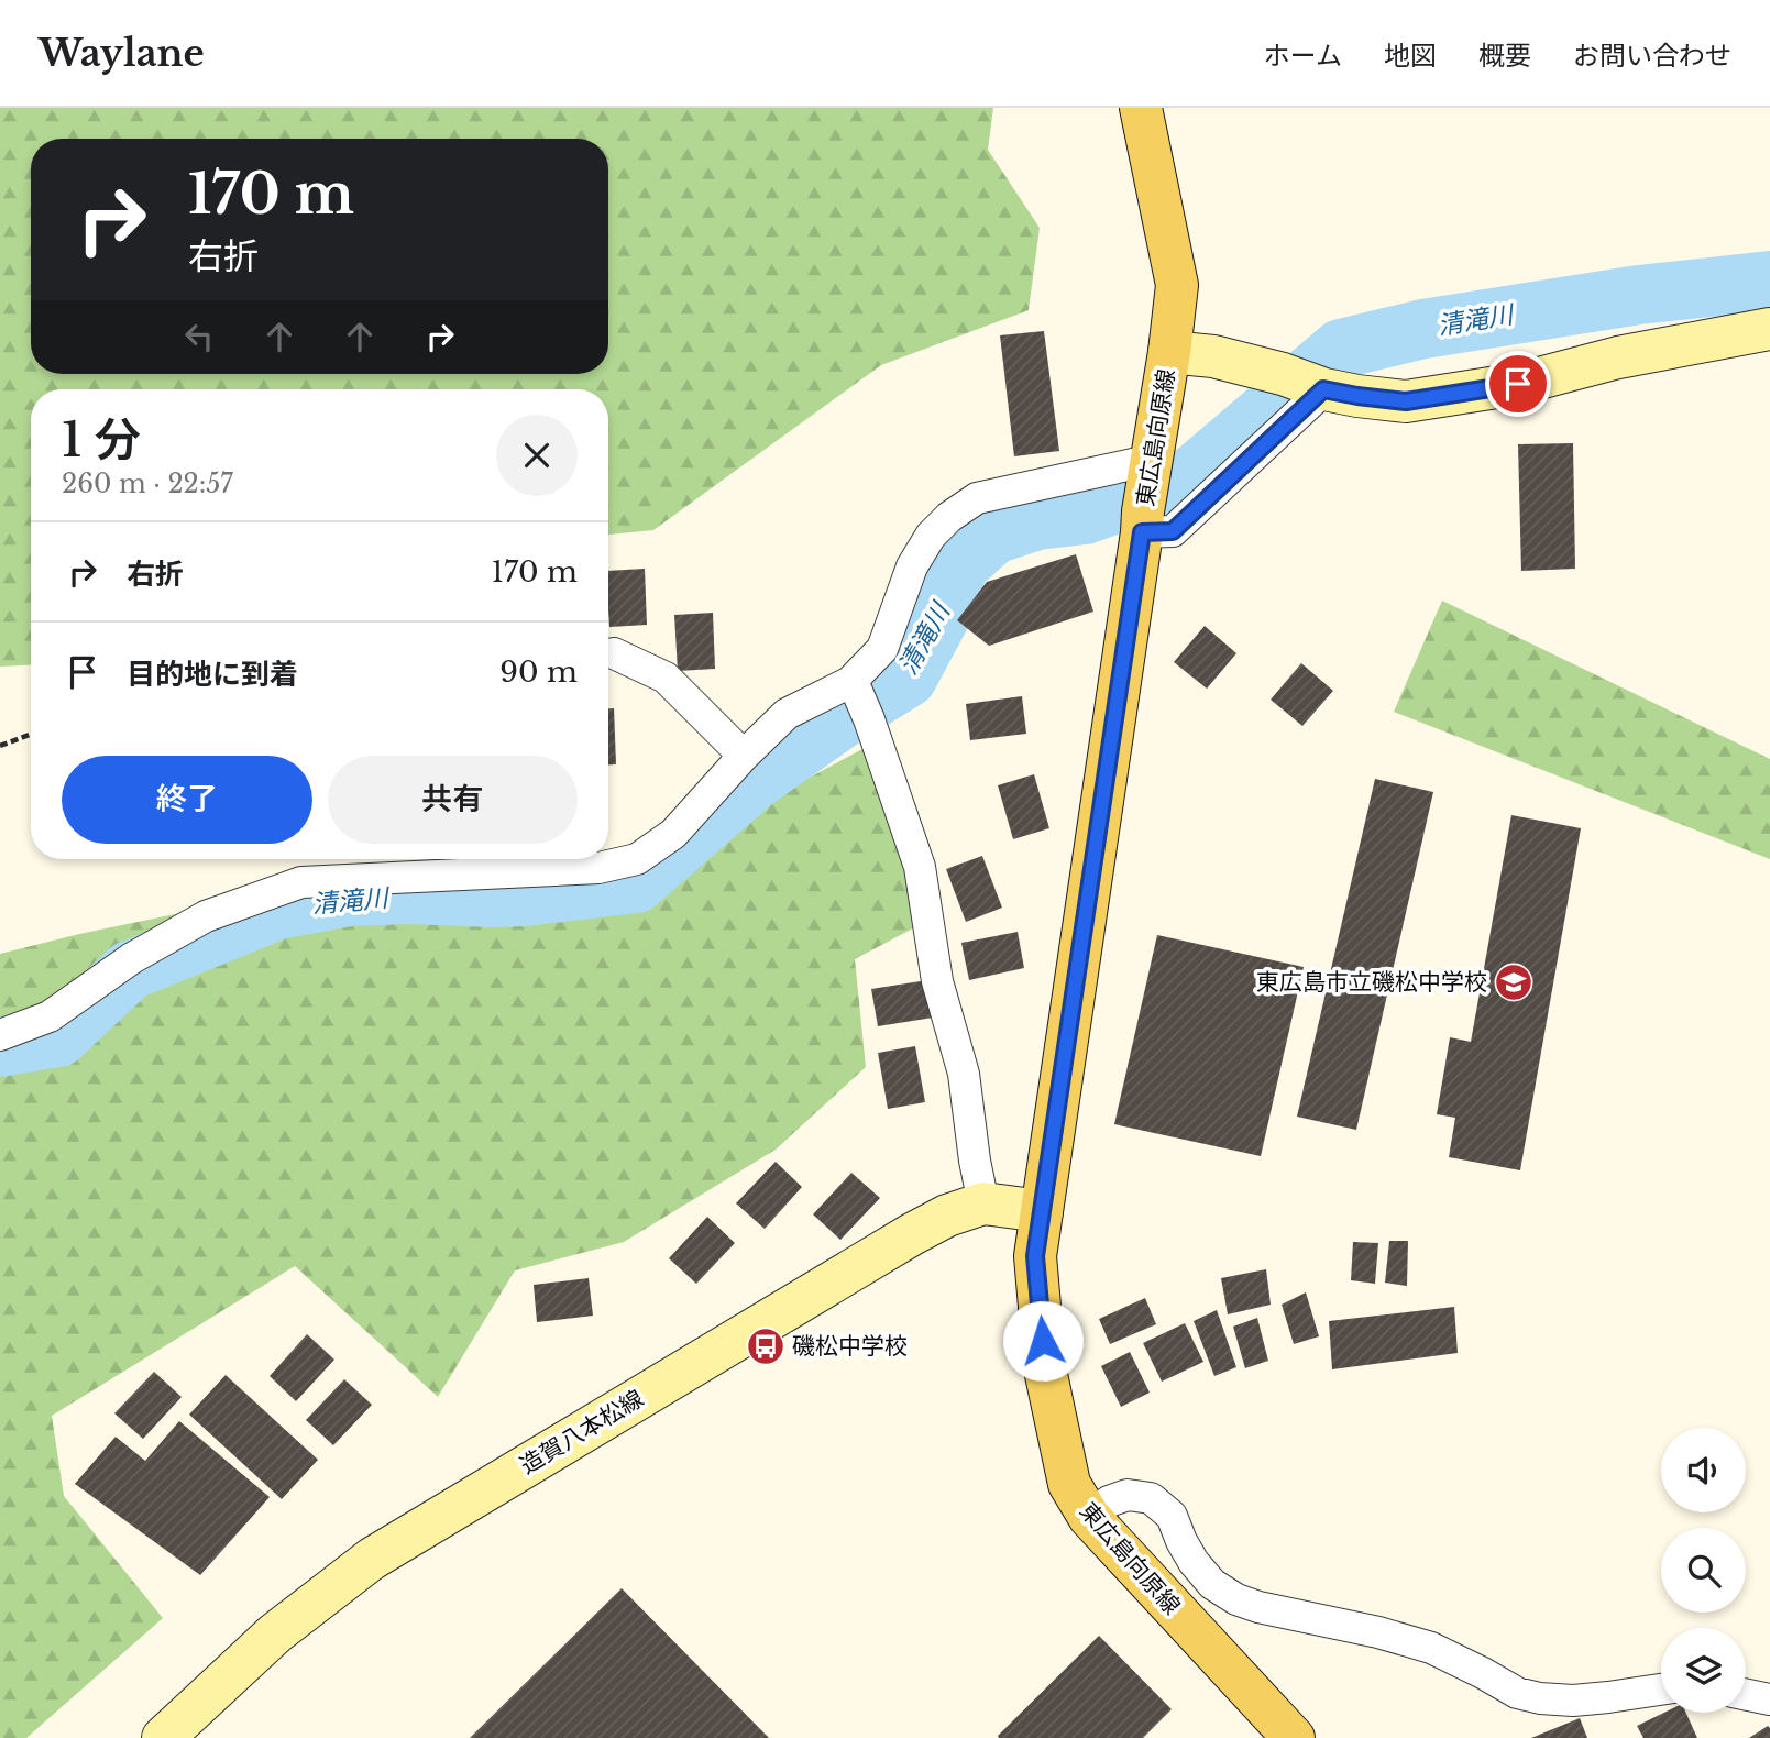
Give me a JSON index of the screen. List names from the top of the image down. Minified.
{"streets":{"main road":["東広島向原線","造賀八本松線"]},"crossings":[["東広島向原線","造賀八本松線"]],"water":["清滝川"],"places":{"school or university":["東広島市立磯松中学校"],"bus stop":["磯松中学校"]},"page":{"header":"Waylane","nav":["ホーム","地図","概要","お問い合わせ"],"turn":["170 m","右折"],"heading":["1 分","260 m · 22:57"],"list":[{"name":"右折","value":"170 m"},{"name":"目的地に到着","value":"90 m"}],"buttons":["終了","共有"]}}
